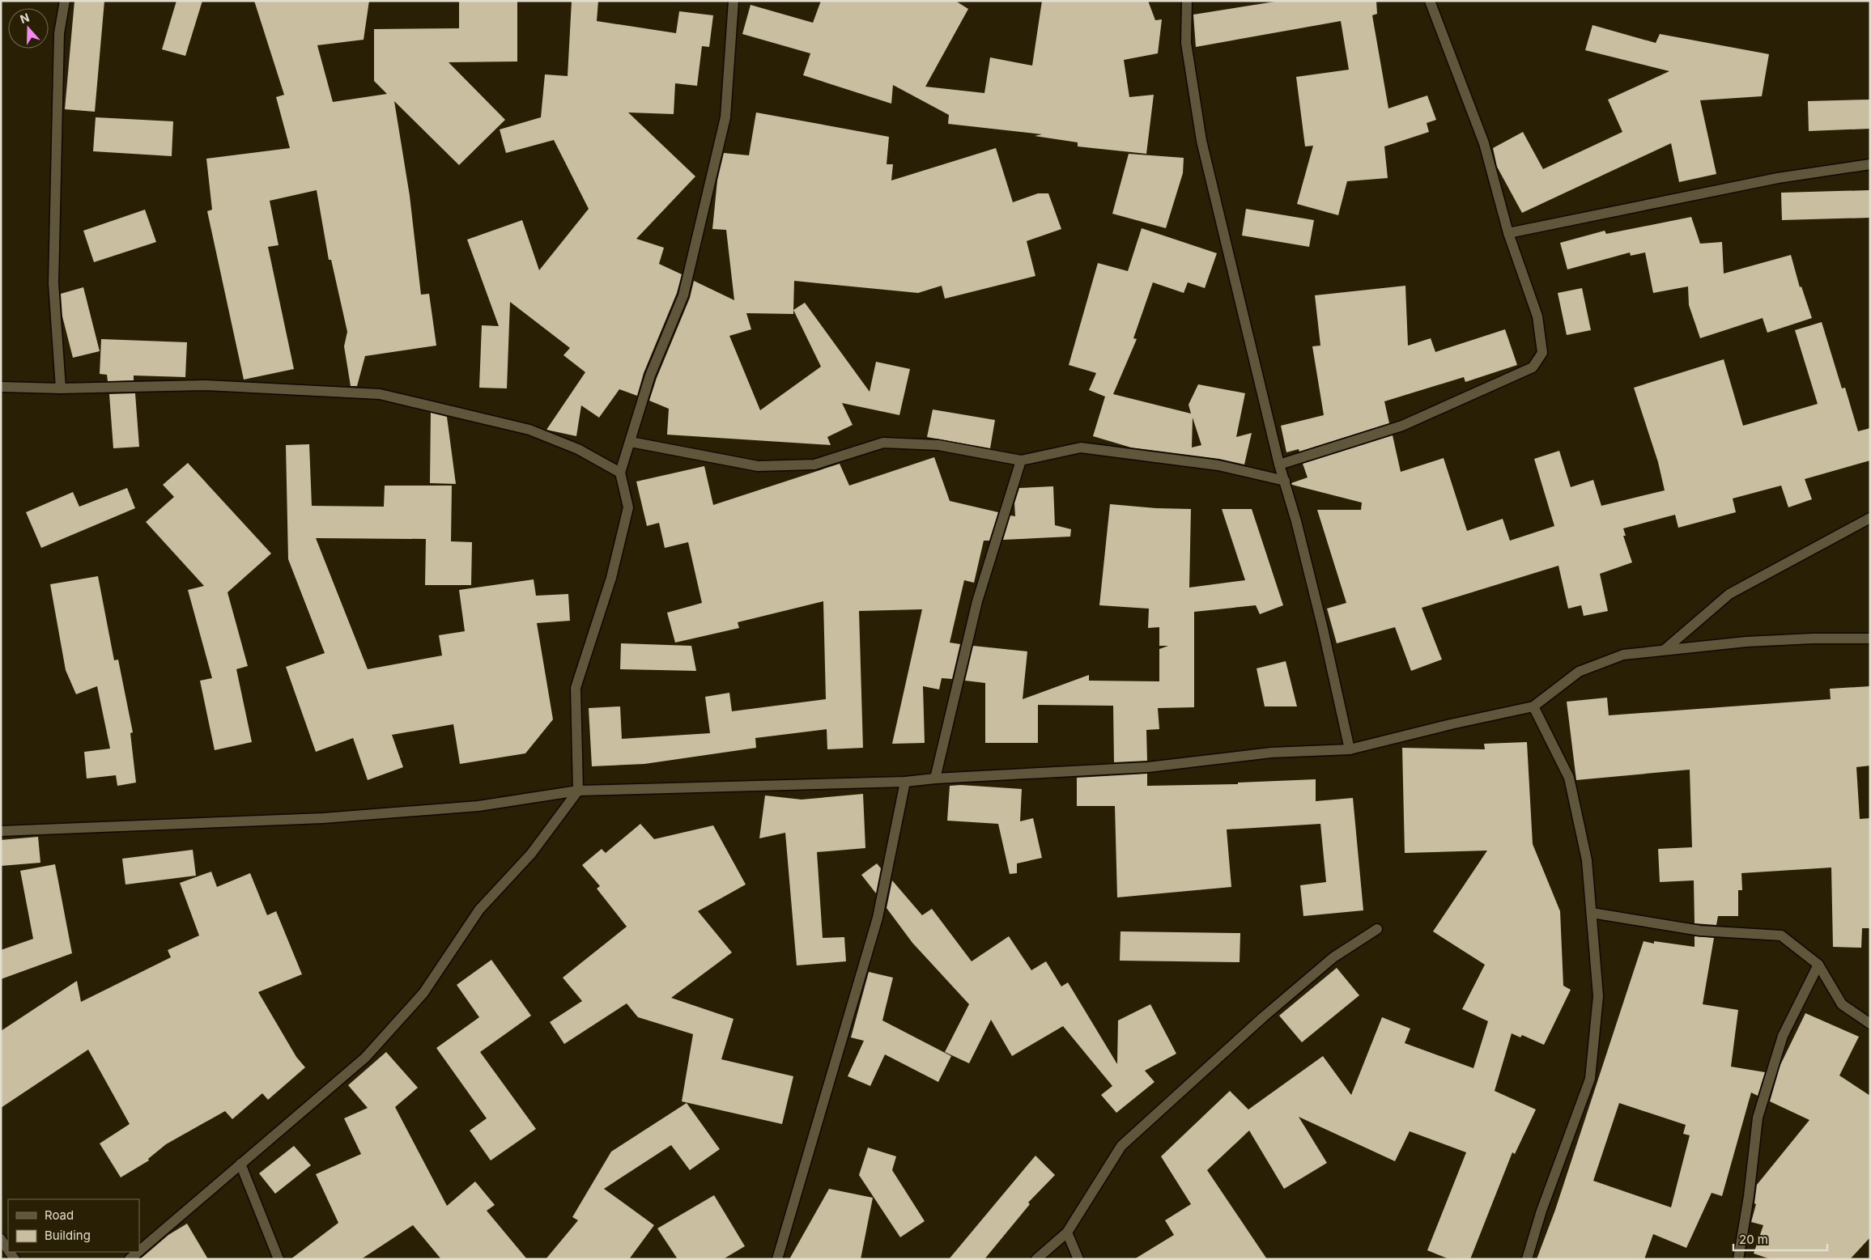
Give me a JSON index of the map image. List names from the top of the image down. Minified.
{"legend":["Road","Building"],"scale_bar":"20 m","north":"top"}
